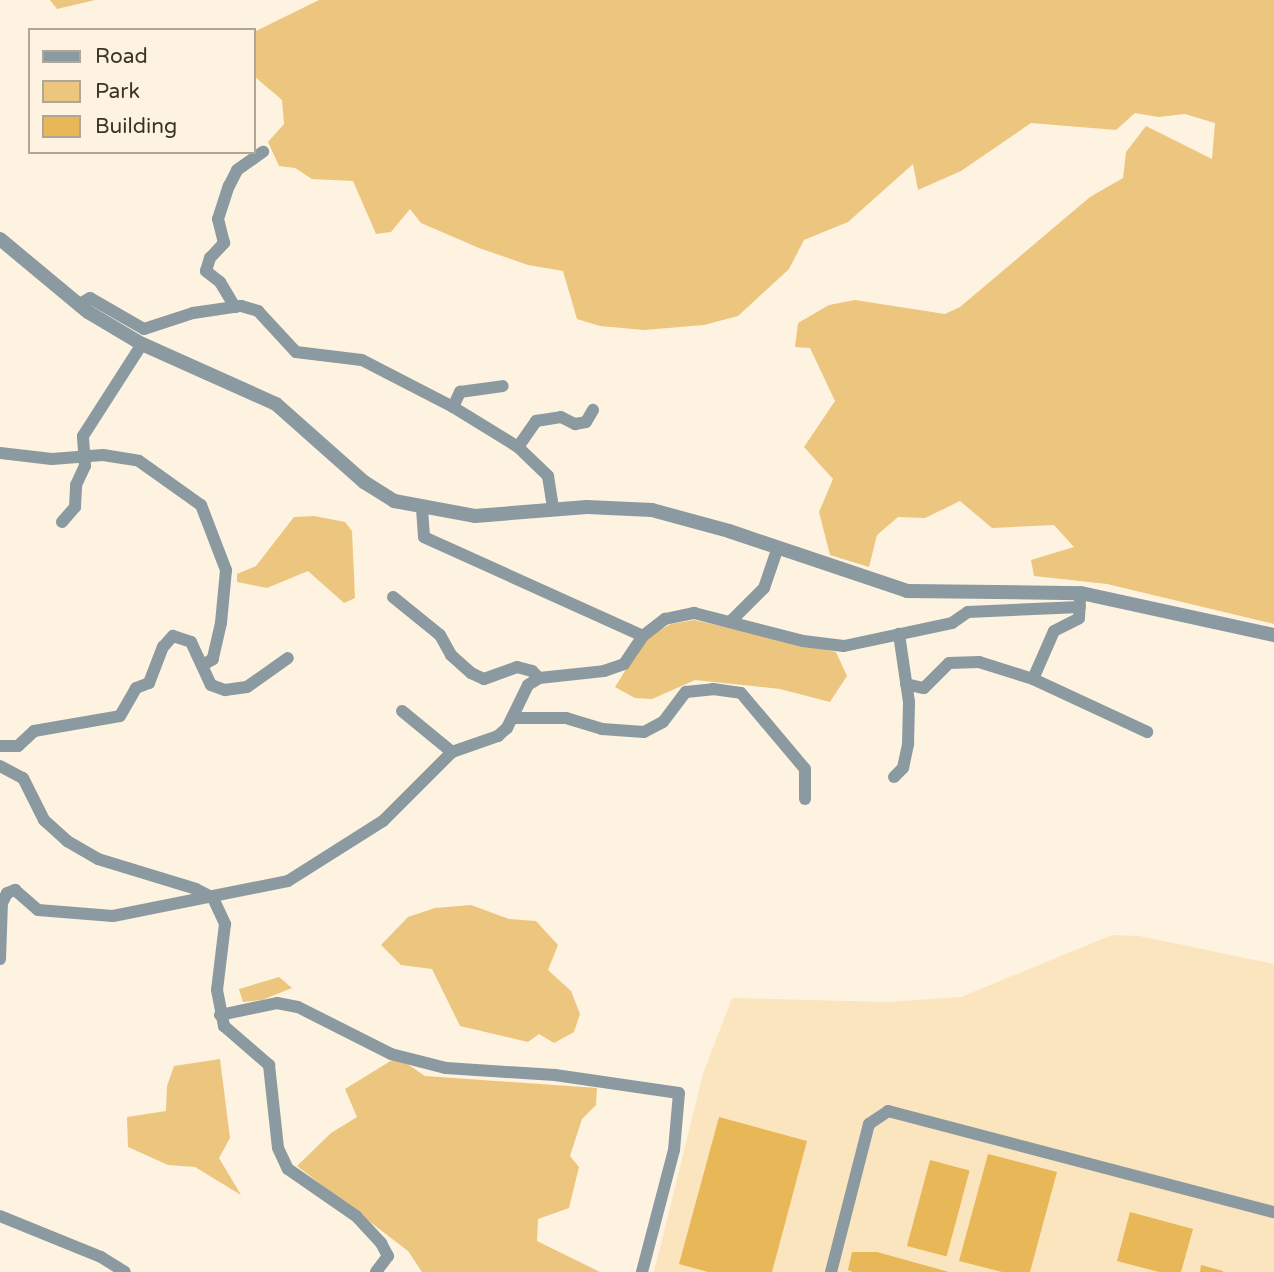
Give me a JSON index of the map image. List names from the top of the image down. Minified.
{"legend":["Road","Park","Building"]}
